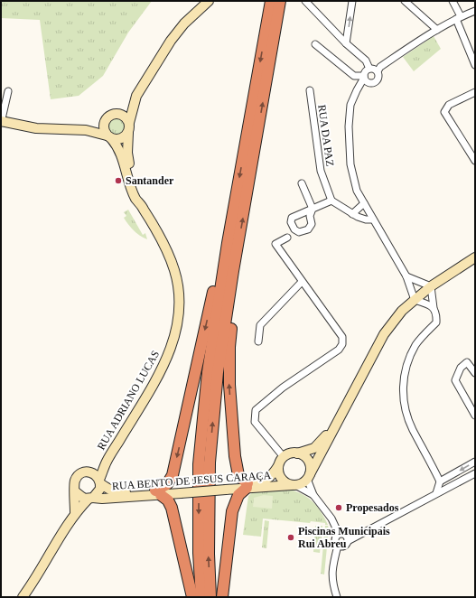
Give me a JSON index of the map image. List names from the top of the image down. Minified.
{"streets":{"street":["RUA DA PAZ","RUA ADRIANO LUCAS","RUA BENTO DE JESUS CARAÇA"]},"crossings":[["RUA ADRIANO LUCAS","RUA BENTO DE JESUS CARAÇA"]],"places":["Santander","Propesados","Piscinas Municipais Rui Abreu"]}
